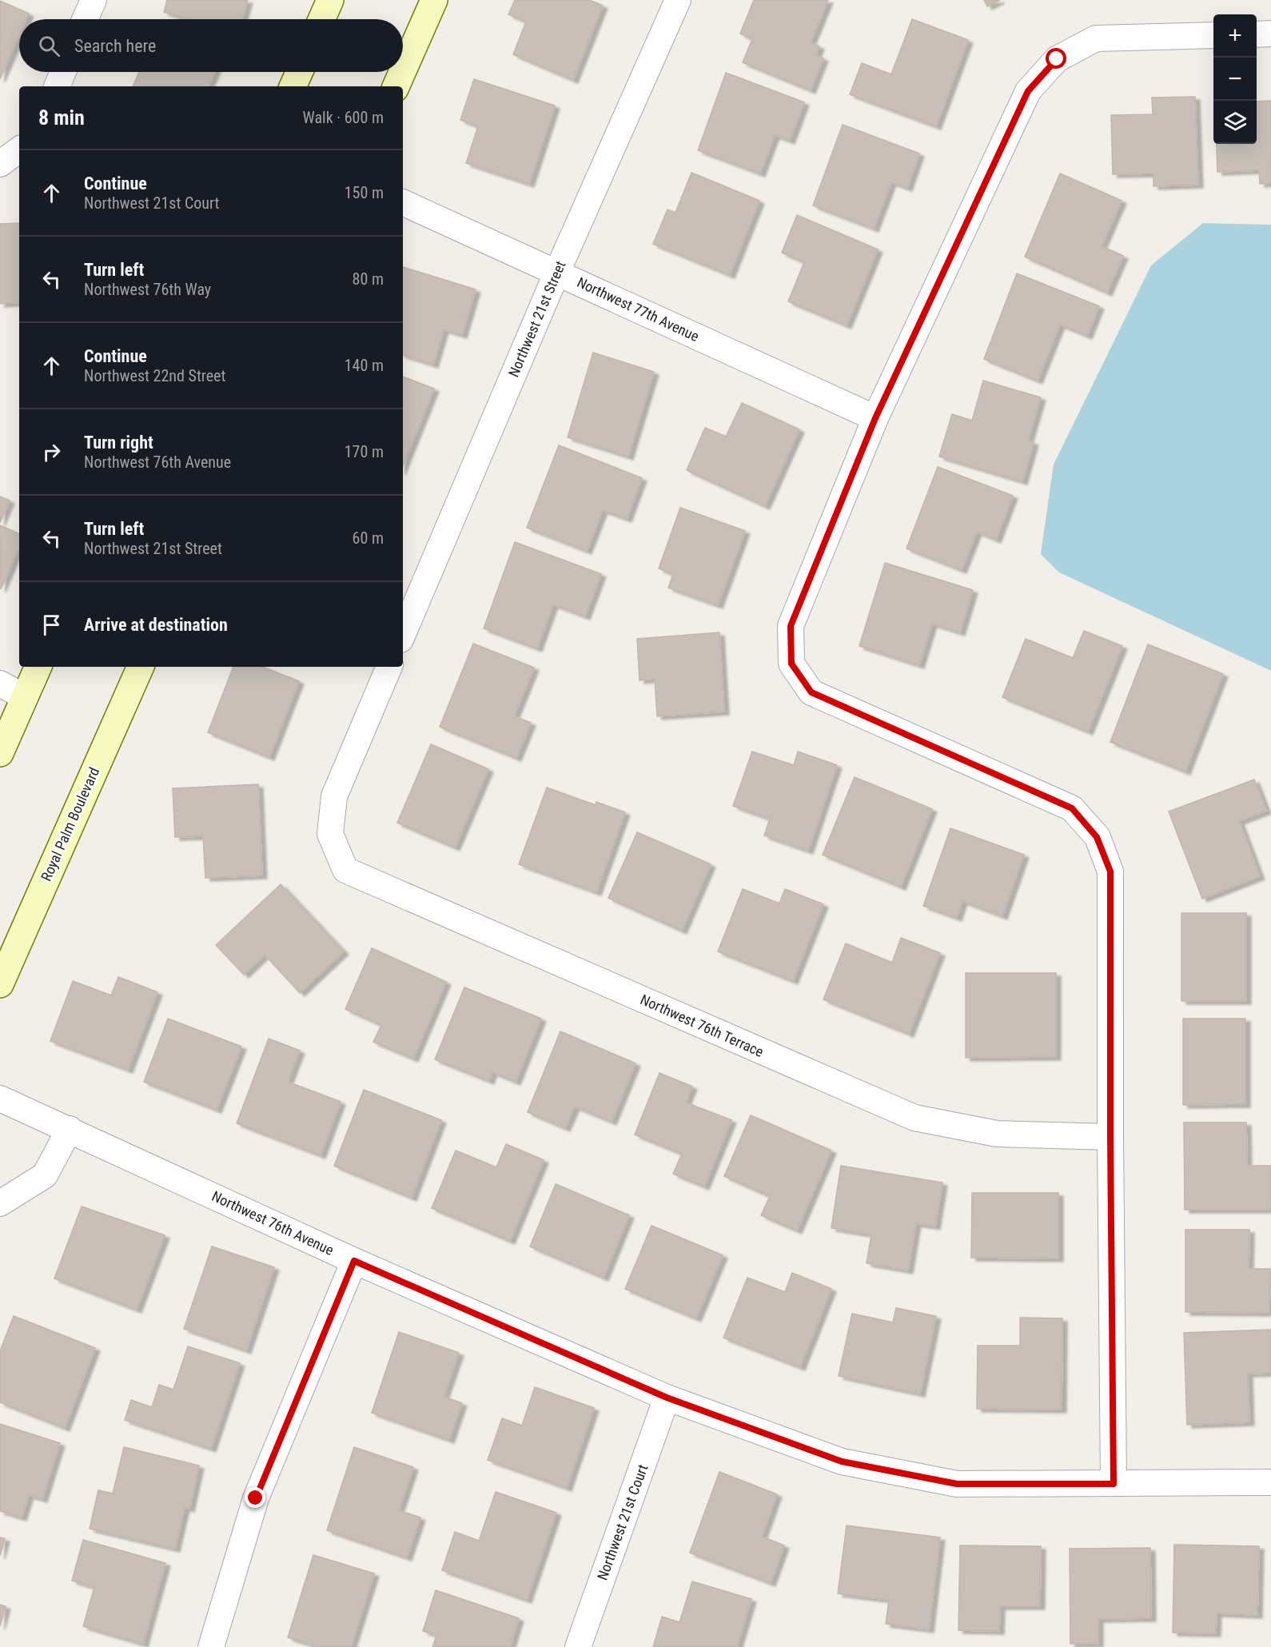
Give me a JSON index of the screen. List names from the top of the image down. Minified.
{"streets":{"main road":["Royal Palm Boulevard"],"street":["Northwest 77th Avenue","Northwest 21st Street","Northwest 76th Terrace","Northwest 76th Avenue","Northwest 21st Court"]},"crossings":[["Northwest 77th Avenue","Northwest 21st Street"],["Northwest 76th Avenue","Northwest 21st Court"]],"page":{"map_buttons":["+","−"],"search":"Search here","heading":["8 min","Walk · 600 m"],"list":[["Continue","Northwest 21st Court","150 m"],["Turn left","Northwest 76th Way","80 m"],["Continue","Northwest 22nd Street","140 m"],["Turn right","Northwest 76th Avenue","170 m"],["Turn left","Northwest 21st Street","60 m"],"Arrive at destination"]}}
